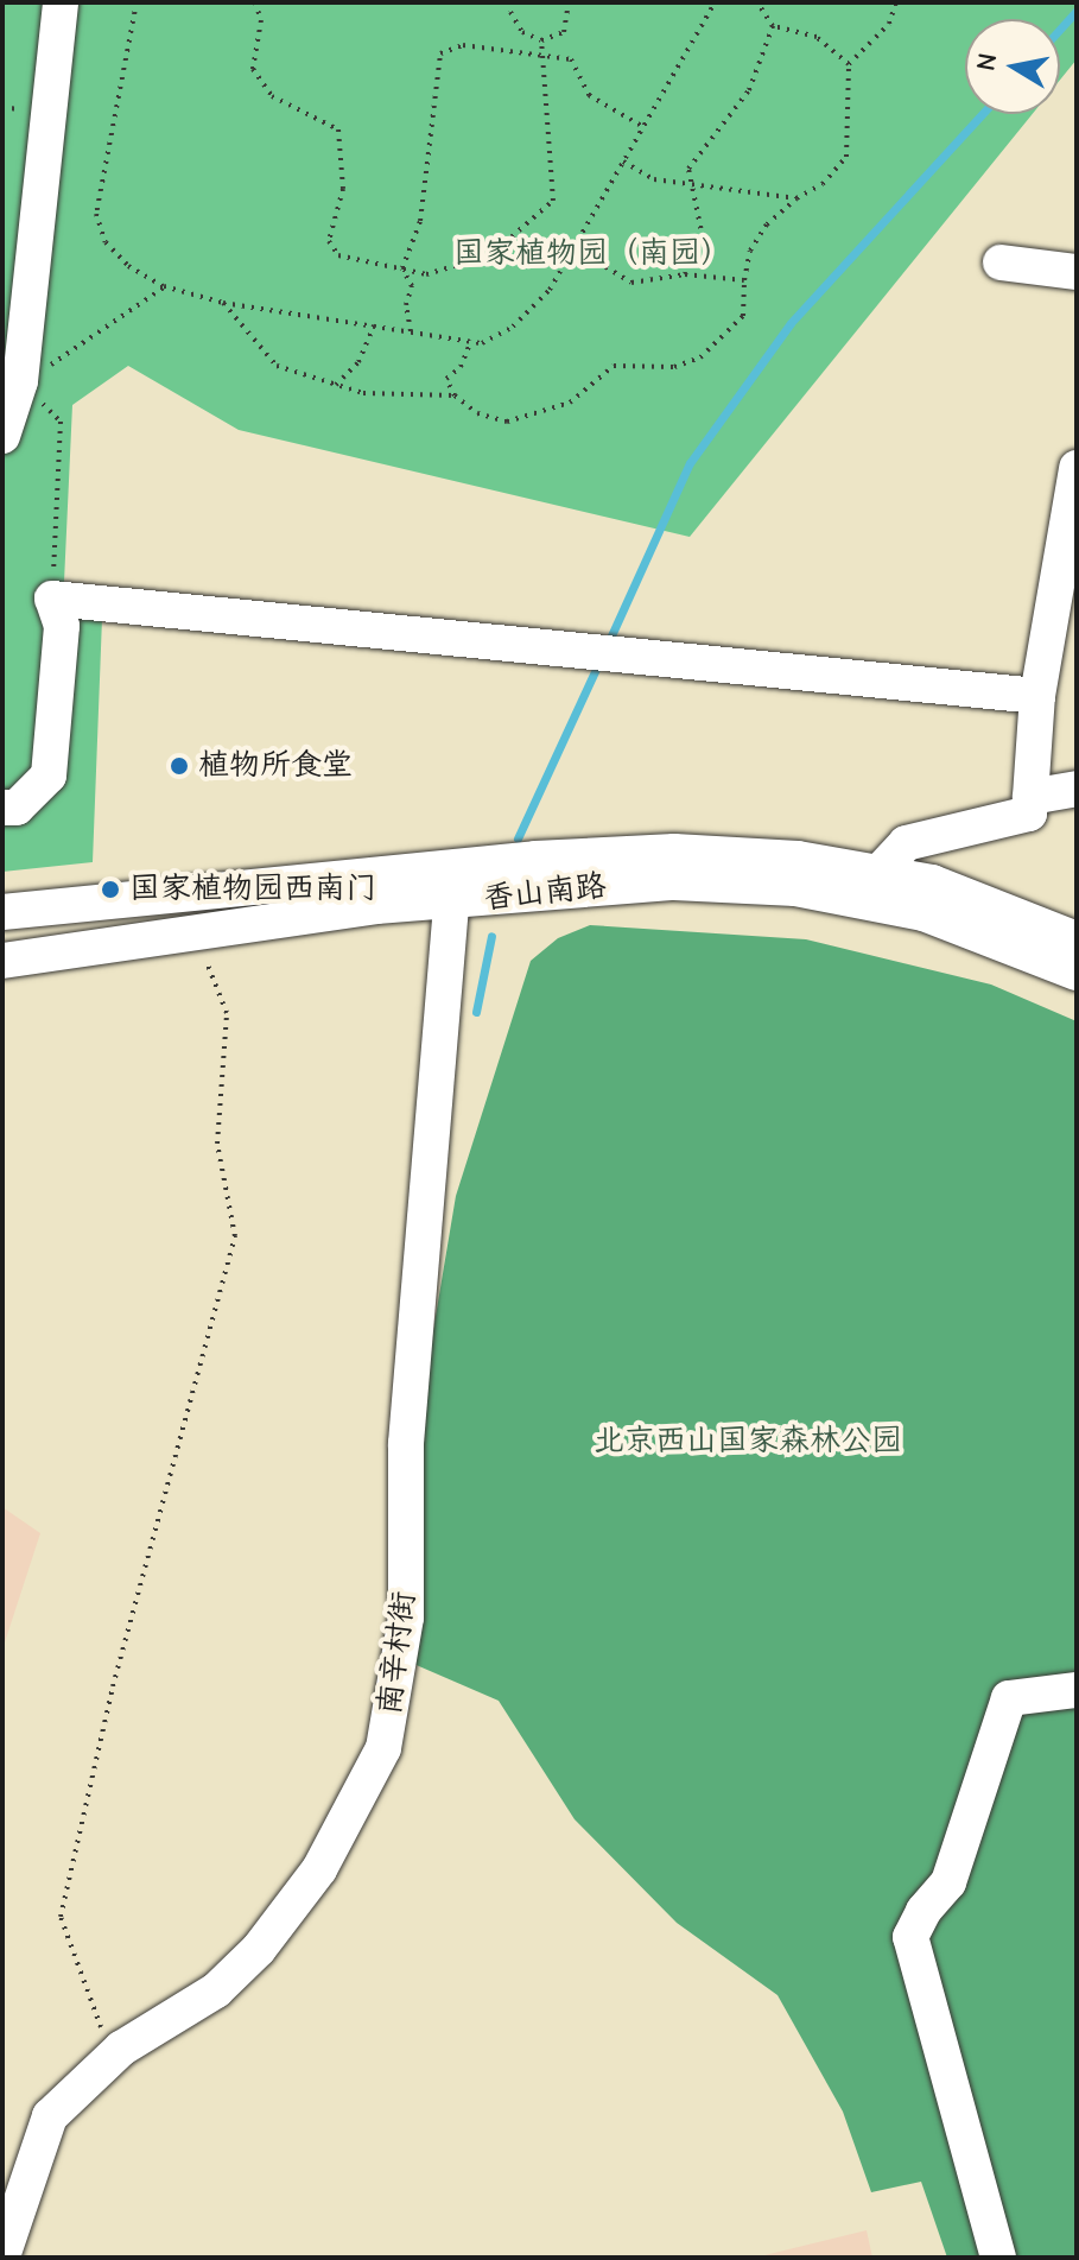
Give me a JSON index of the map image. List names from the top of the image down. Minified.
{"streets":{"street":["香山南路","南辛村街"]},"crossings":[["香山南路","南辛村街"]],"parks":["国家植物园（南园）","北京西山国家森林公园"],"places":["植物所食堂","国家植物园西南门"],"north":"left"}
